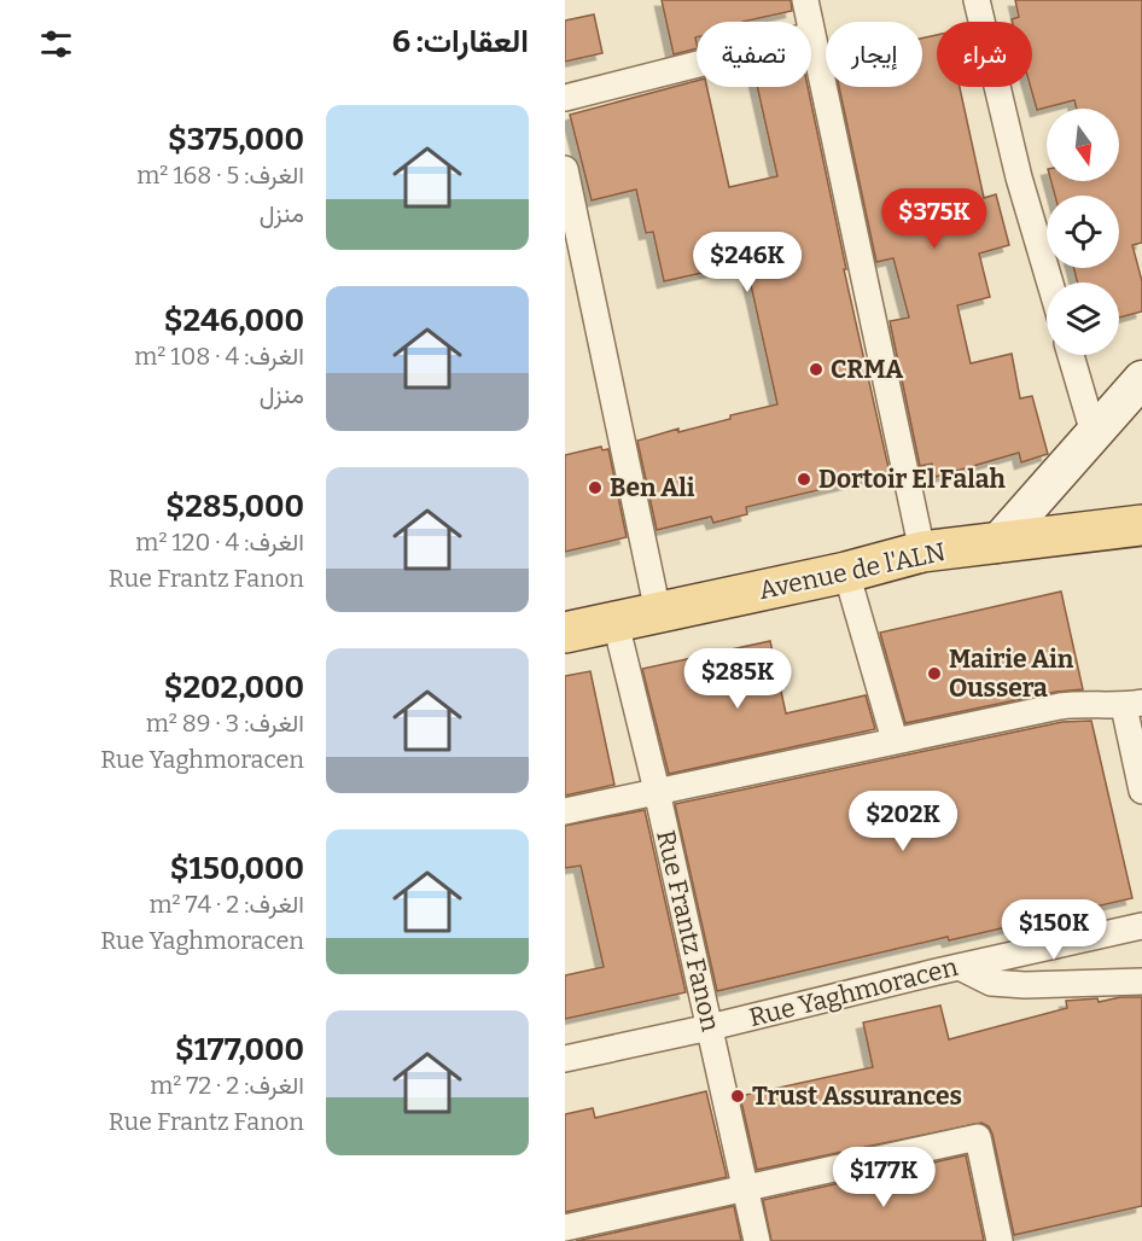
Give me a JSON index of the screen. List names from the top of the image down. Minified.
{"streets":{"main road":["Avenue de l'ALN"],"street":["Rue Frantz Fanon","Rue Yaghmoracen"]},"crossings":[["Avenue de l'ALN","Rue Frantz Fanon"],["Rue Frantz Fanon","Rue Yaghmoracen"]],"places":["CRMA","Dortoir El Falah","Ben Ali","Mairie Ain Oussera","Trust Assurances"],"north":"bottom","page":{"heading":"العقارات: 6","chip":["شراء","إيجار","تصفية"],"list":[{"name":"$375,000","note":"الغرف: 5 · 168 m² · منزل"},{"name":"$246,000","note":"الغرف: 4 · 108 m² · منزل"},{"name":"$285,000","note":"الغرف: 4 · 120 m² · Rue Frantz Fanon"},{"name":"$202,000","note":"الغرف: 3 · 89 m² · Rue Yaghmoracen"},{"name":"$150,000","note":"الغرف: 2 · 74 m² · Rue Yaghmoracen"},{"name":"$177,000","note":"الغرف: 2 · 72 m² · Rue Frantz Fanon"}],"price":["$375K","$246K","$285K","$202K","$150K","$177K"]}}
